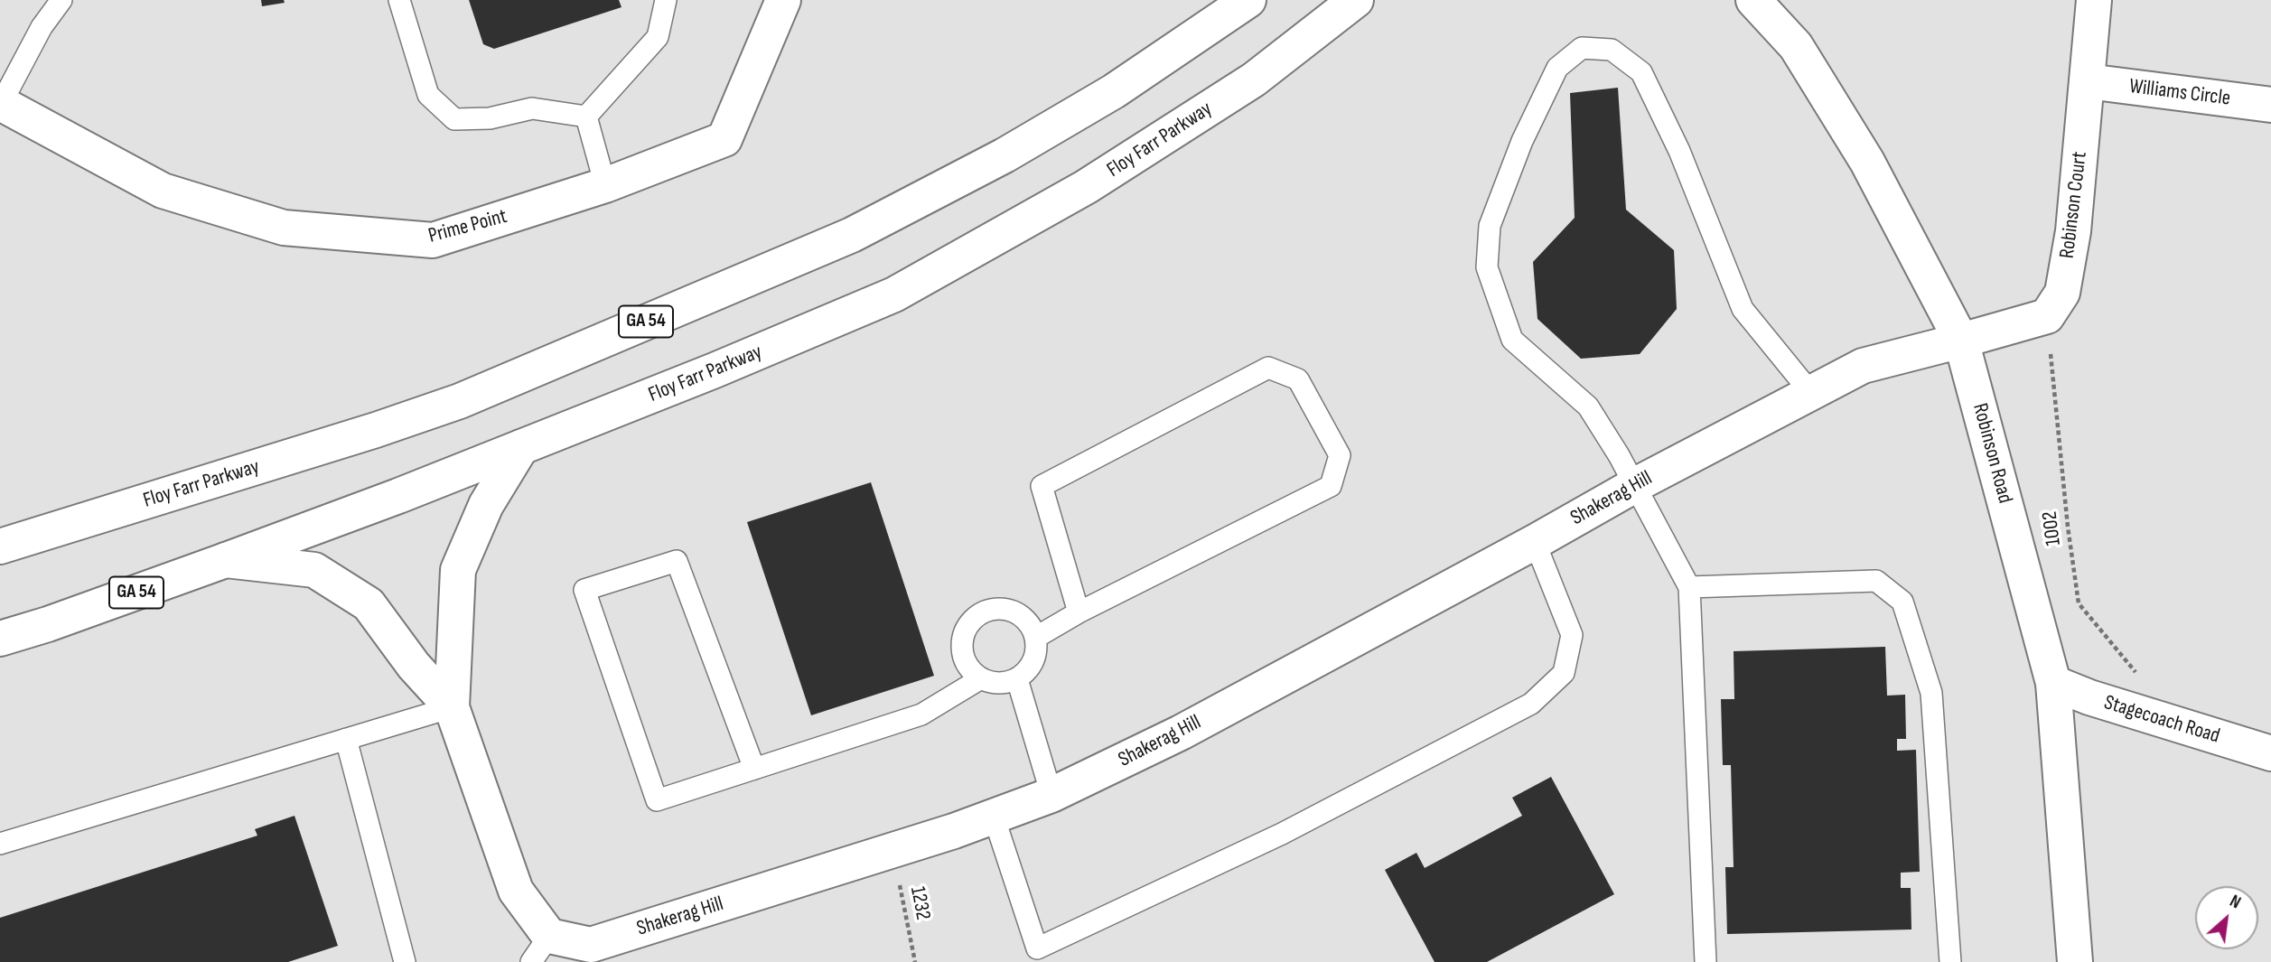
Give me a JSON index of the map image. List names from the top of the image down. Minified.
{"streets":{"street":["Williams Circle","Floy Farr Parkway","Robinson Court","Prime Point","GA 54","Robinson Road","Shakerag Hill","Stagecoach Road"],"path":["1002","1232"]},"crossings":[["Williams Circle","Robinson Court"],["Floy Farr Parkway","Shakerag Hill"],["Robinson Court","1002"],["Robinson Road","Shakerag Hill"],["Robinson Road","Stagecoach Road"],["Shakerag Hill","1232"],["1002","Stagecoach Road"]],"north":"top right"}
